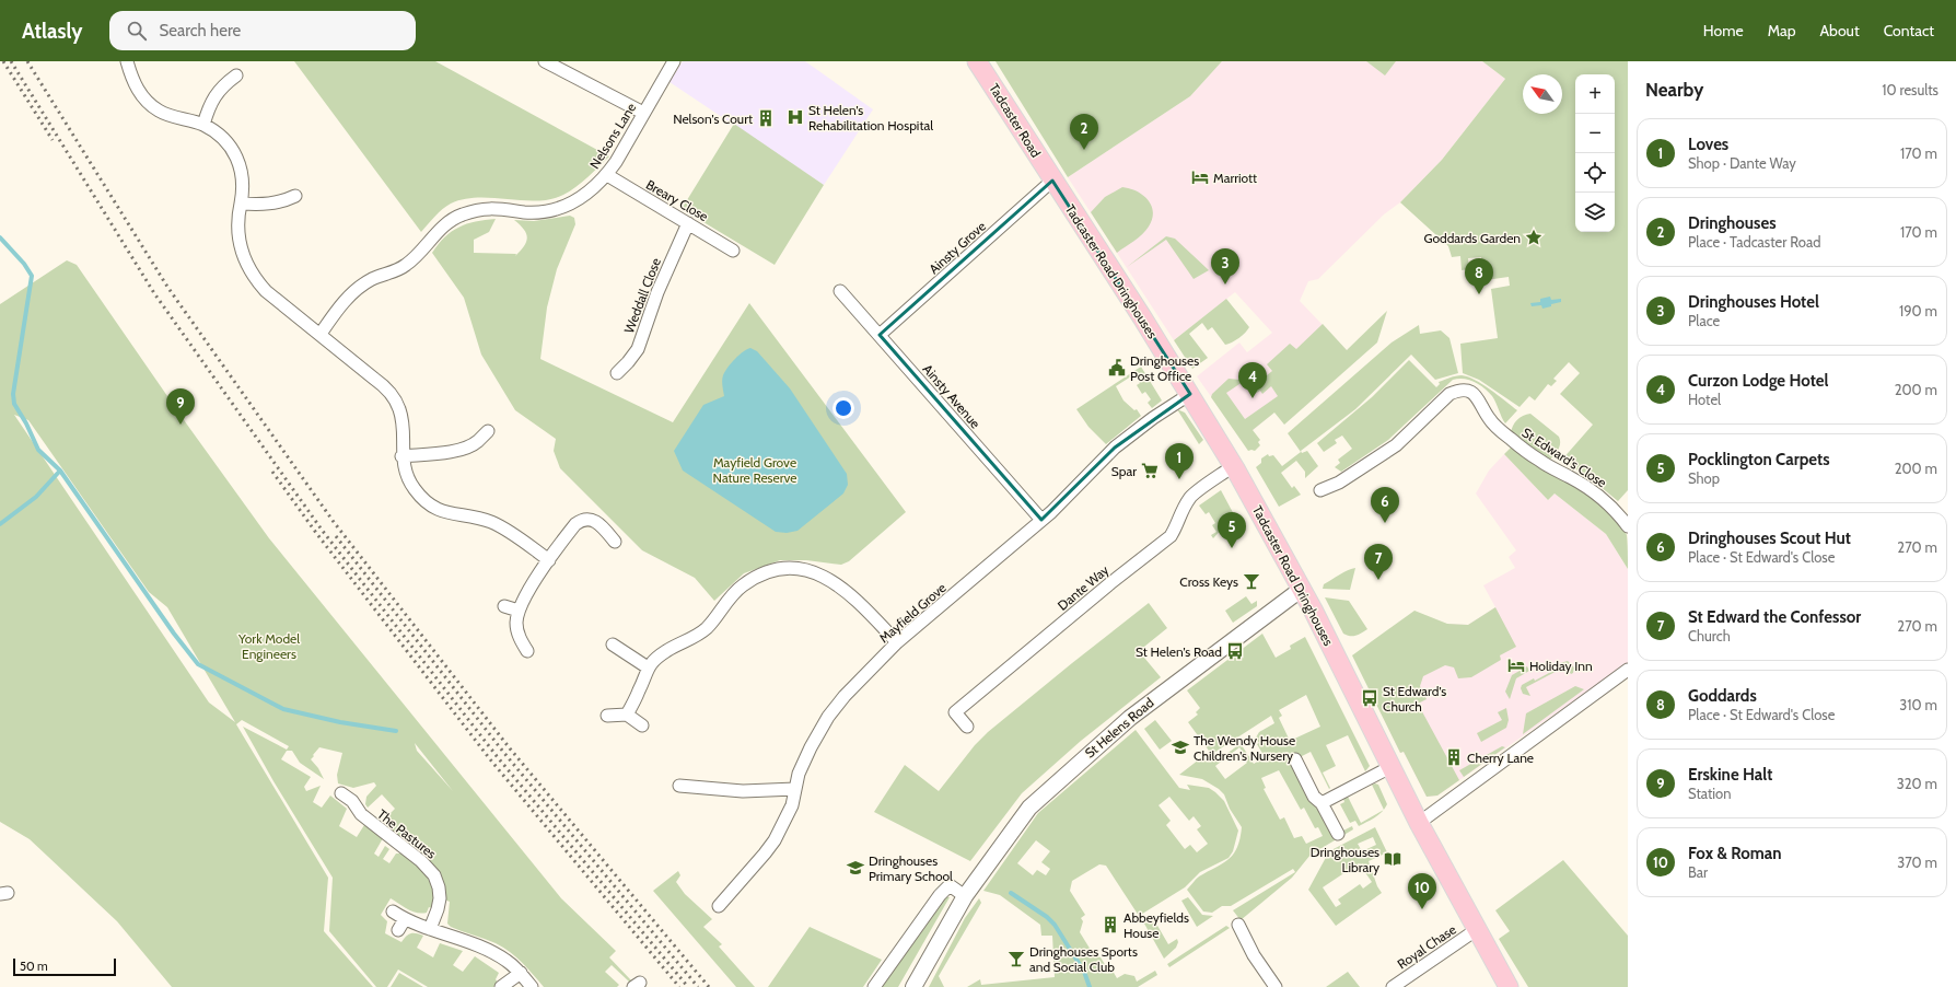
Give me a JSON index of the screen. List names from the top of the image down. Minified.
{"streets":{"main road":["Tadcaster Road","Tadcaster Road Dringhouses"],"street":["Nelsons Lane","Breary Close","Ainsty Grove","Weddall Close","Ainsty Avenue","St Edward's Close","Dante Way","Mayfield Grove","St Helens Road","The Pastures","Royal Chase"]},"crossings":[["Tadcaster Road","Ainsty Grove"],["Tadcaster Road","Tadcaster Road Dringhouses"],["Nelsons Lane","Breary Close"],["Breary Close","Weddall Close"],["Ainsty Grove","Tadcaster Road Dringhouses"],["Ainsty Grove","Ainsty Avenue"],["Tadcaster Road Dringhouses","Dante Way"],["Tadcaster Road Dringhouses","Mayfield Grove"],["Tadcaster Road Dringhouses","St Helens Road"],["Tadcaster Road Dringhouses","Royal Chase"],["Ainsty Avenue","Mayfield Grove"]],"parks":["Mayfield Grove Nature Reserve","York Model Engineers"],"places":{"hospital":["St Helen's Rehabilitation Hospital"],"building":["Nelson's Court","Cherry Lane","Abbeyfields House"],"hotel":["Marriott","Holiday Inn"],"place":["Goddards Garden"],"public building":["Dringhouses Post Office"],"supermarket":["Spar"],"bar":["Cross Keys","Dringhouses Sports and Social Club"],"bus stop":["St Helen's Road","St Edward's Church"],"school or university":["The Wendy House Children's Nursery","Dringhouses Primary School"],"library":["Dringhouses Library"]},"scale_bar":"50 m","north":"top left","page":{"header":"Atlasly","search":"Search here","nav":["Home","Map","About","Contact"],"heading":["Nearby","10 results"],"map_buttons":["+","−"],"pins":["2","3","8","4","9","1","6","5","7","10"],"list":[{"mark":"1","name":"Loves","note":"Shop · Dante Way","value":"170 m"},{"mark":"2","name":"Dringhouses","note":"Place · Tadcaster Road","value":"170 m"},{"mark":"3","name":"Dringhouses Hotel","note":"Place","value":"190 m"},{"mark":"4","name":"Curzon Lodge Hotel","note":"Hotel","value":"200 m"},{"mark":"5","name":"Pocklington Carpets","note":"Shop","value":"200 m"},{"mark":"6","name":"Dringhouses Scout Hut","note":"Place · St Edward's Close","value":"270 m"},{"mark":"7","name":"St Edward the Confessor","note":"Church","value":"270 m"},{"mark":"8","name":"Goddards","note":"Place · St Edward's Close","value":"310 m"},{"mark":"9","name":"Erskine Halt","note":"Station","value":"320 m"},{"mark":"10","name":"Fox & Roman","note":"Bar","value":"370 m"}],"scale":"50 m"}}
